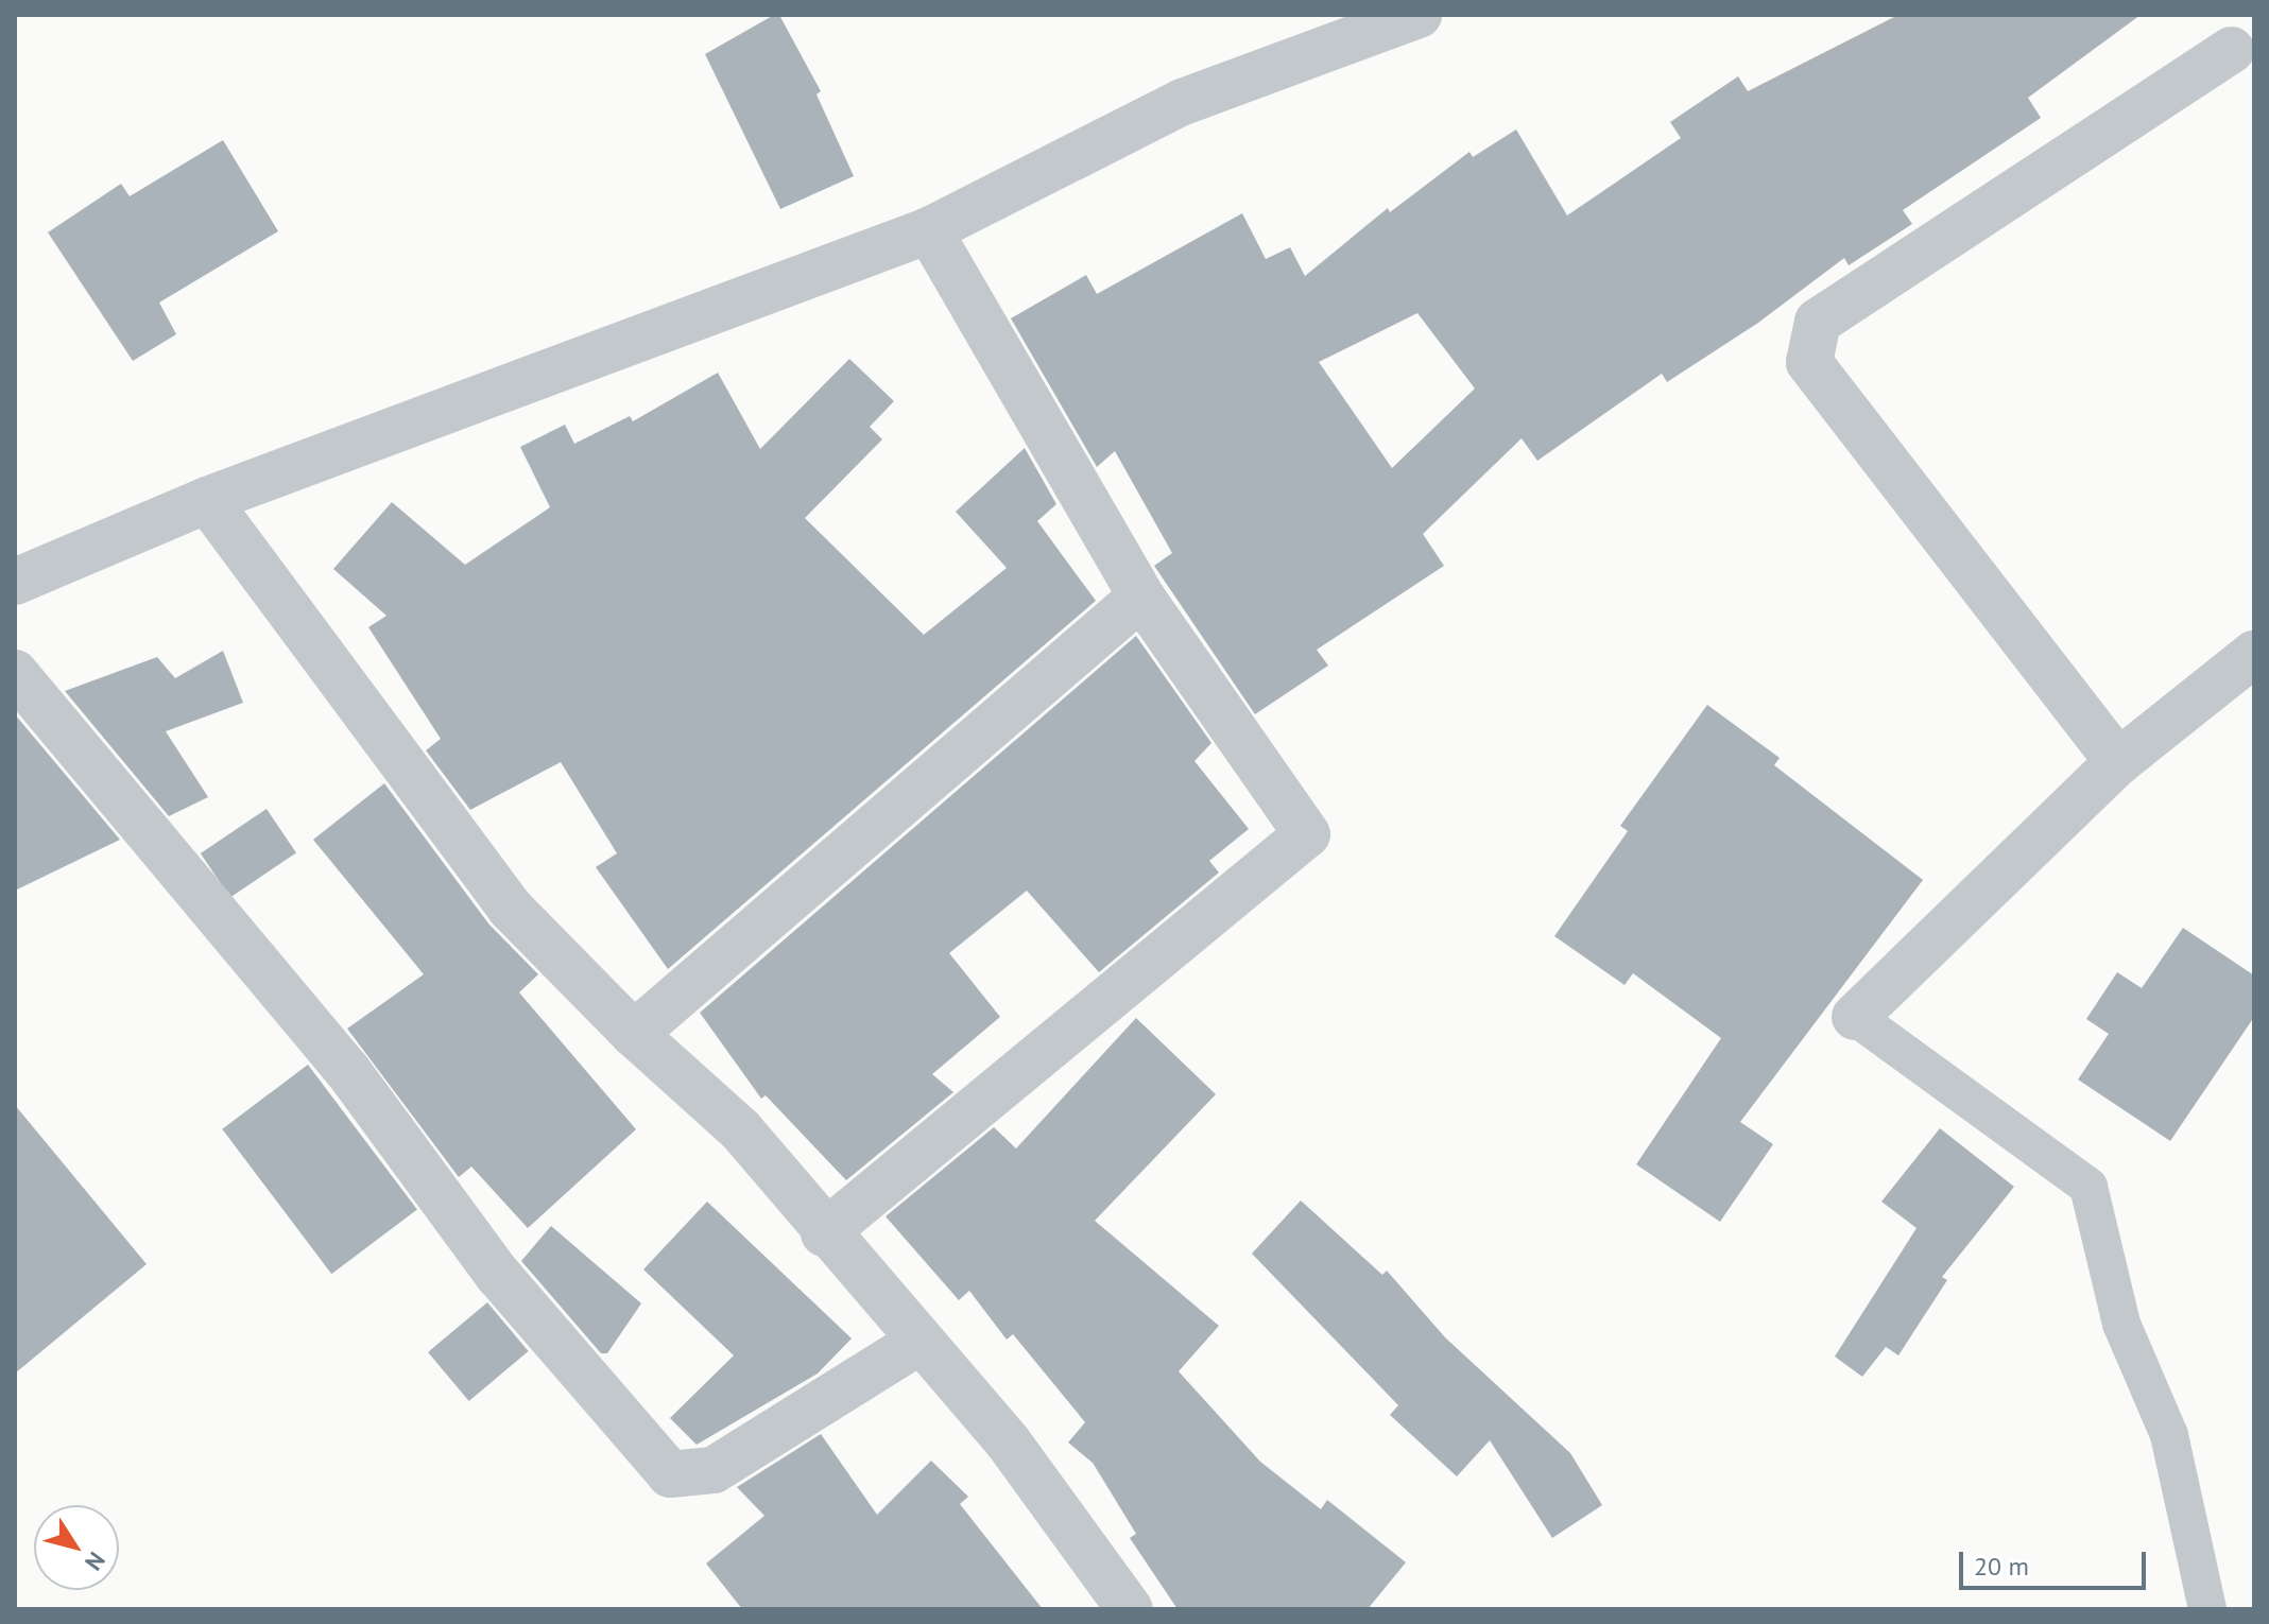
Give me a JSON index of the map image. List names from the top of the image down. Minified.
{"scale_bar":"20 m","north":"bottom right"}
